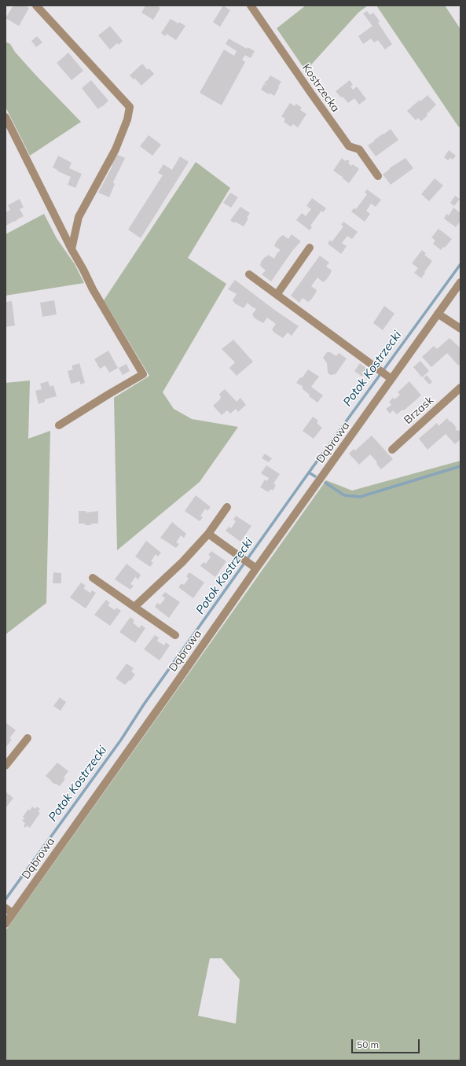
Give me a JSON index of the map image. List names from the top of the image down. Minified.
{"streets":{"street":["Kostrzecka","Brzask","Dąbrowa"]},"water":["Potok Kostrzecki"],"scale_bar":"50 m"}
